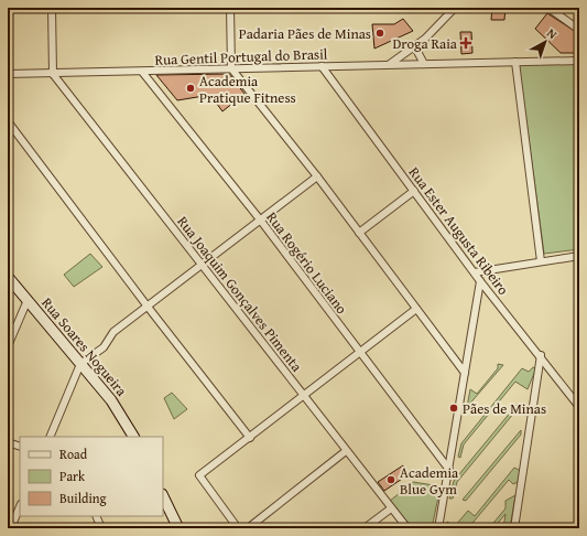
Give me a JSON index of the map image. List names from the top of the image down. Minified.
{"streets":{"street":["Rua Gentil Portugal do Brasil","Rua Ester Augusta Ribeiro","Rua Rogério Luciano","Rua Joaquim Gonçalves Pimenta","Rua Soares Nogueira"]},"crossings":[["Rua Gentil Portugal do Brasil","Rua Ester Augusta Ribeiro"],["Rua Gentil Portugal do Brasil","Rua Rogério Luciano"],["Rua Gentil Portugal do Brasil","Rua Joaquim Gonçalves Pimenta"]],"places":{"other":["Padaria Pães de Minas","Academia Pratique Fitness","Pães de Minas","Academia Blue Gym"],"health":["Droga Raia"]},"legend":["Road","Park","Building"],"north":"top right"}
